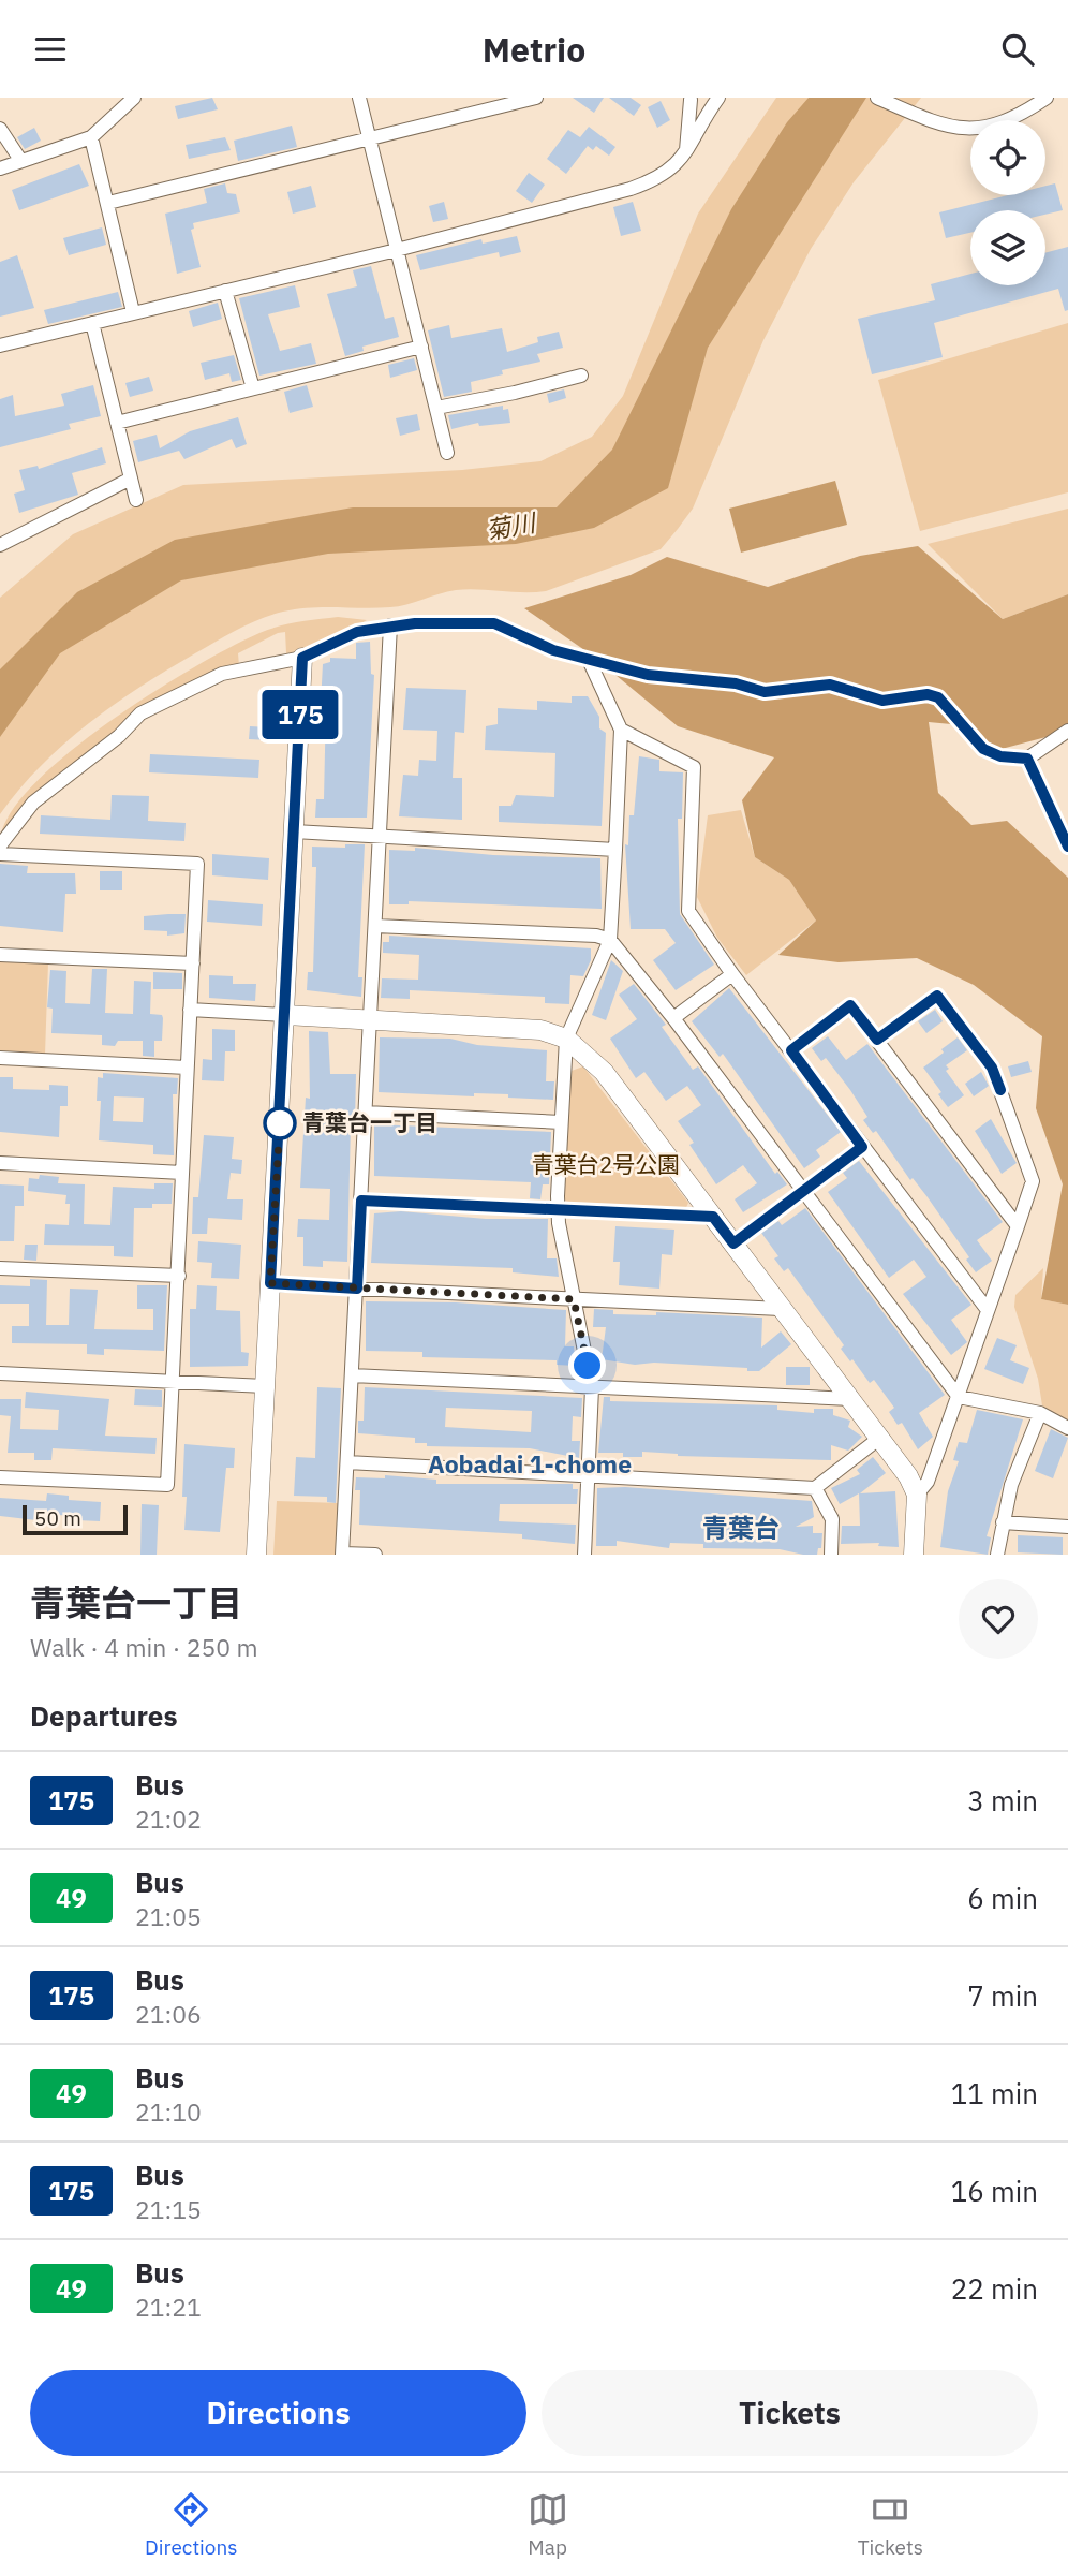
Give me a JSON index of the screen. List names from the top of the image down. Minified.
{"districts":["Aobadai 1-chome","青葉台"],"water":["菊川"],"parks":["青葉台2号公園"],"places":["青葉台一丁目"],"lines":["bus line 175"],"scale_bar":"50 m","page":{"header":"Metrio","on_map":"175","scale":"50 m","heading":[["青葉台一丁目","Walk · 4 min · 250 m"],"Departures"],"list":[{"mark":"175","name":"Bus","note":"21:02","value":"3 min"},{"mark":"49","name":"Bus","note":"21:05","value":"6 min"},{"mark":"175","name":"Bus","note":"21:06","value":"7 min"},{"mark":"49","name":"Bus","note":"21:10","value":"11 min"},{"mark":"175","name":"Bus","note":"21:15","value":"16 min"},{"mark":"49","name":"Bus","note":"21:21","value":"22 min"}],"buttons":["Directions","Tickets"],"tabs":["Directions","Map","Tickets"]}}
